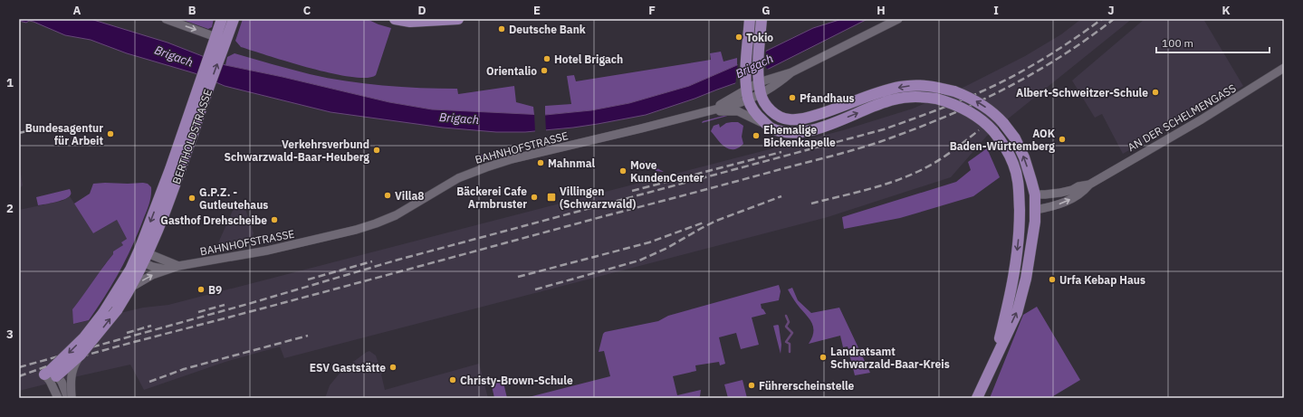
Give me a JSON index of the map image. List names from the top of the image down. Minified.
{"streets":{"main road":["BERTHOLDSTRASSE"],"street":["AN DER SCHELMENGASS","BAHNHOFSTRASSE"]},"crossings":[["BERTHOLDSTRASSE","BAHNHOFSTRASSE"]],"water":["Brigach"],"places":{"other":["Deutsche Bank","Tokio","Hotel Brigach","Orientalio","Albert-Schweitzer-Schule","Pfandhaus","Bundesagentur für Arbeit","Ehemalige Bickenkapelle","AOK Baden-Württemberg","Verkehrsverbund Schwarzwald-Baar-Heuberg","Mahnmal","Move KundenCenter","Villa8","Bäckerei Cafe Armbruster","G.P.Z. - Gutleutehaus","Gasthof Drehscheibe","Urfa Kebap Haus","B9","Landratsamt Schwarzald-Baar-Kreis","ESV Gaststätte","Christy-Brown-Schule","Führerscheinstelle"],"transit":["Villingen (Schwarzwald)"]},"scale_bar":"100 m","grid":{"columns":["A","B","C","D","E","F","G","H","I","J","K"],"rows":["1","2","3"]}}
